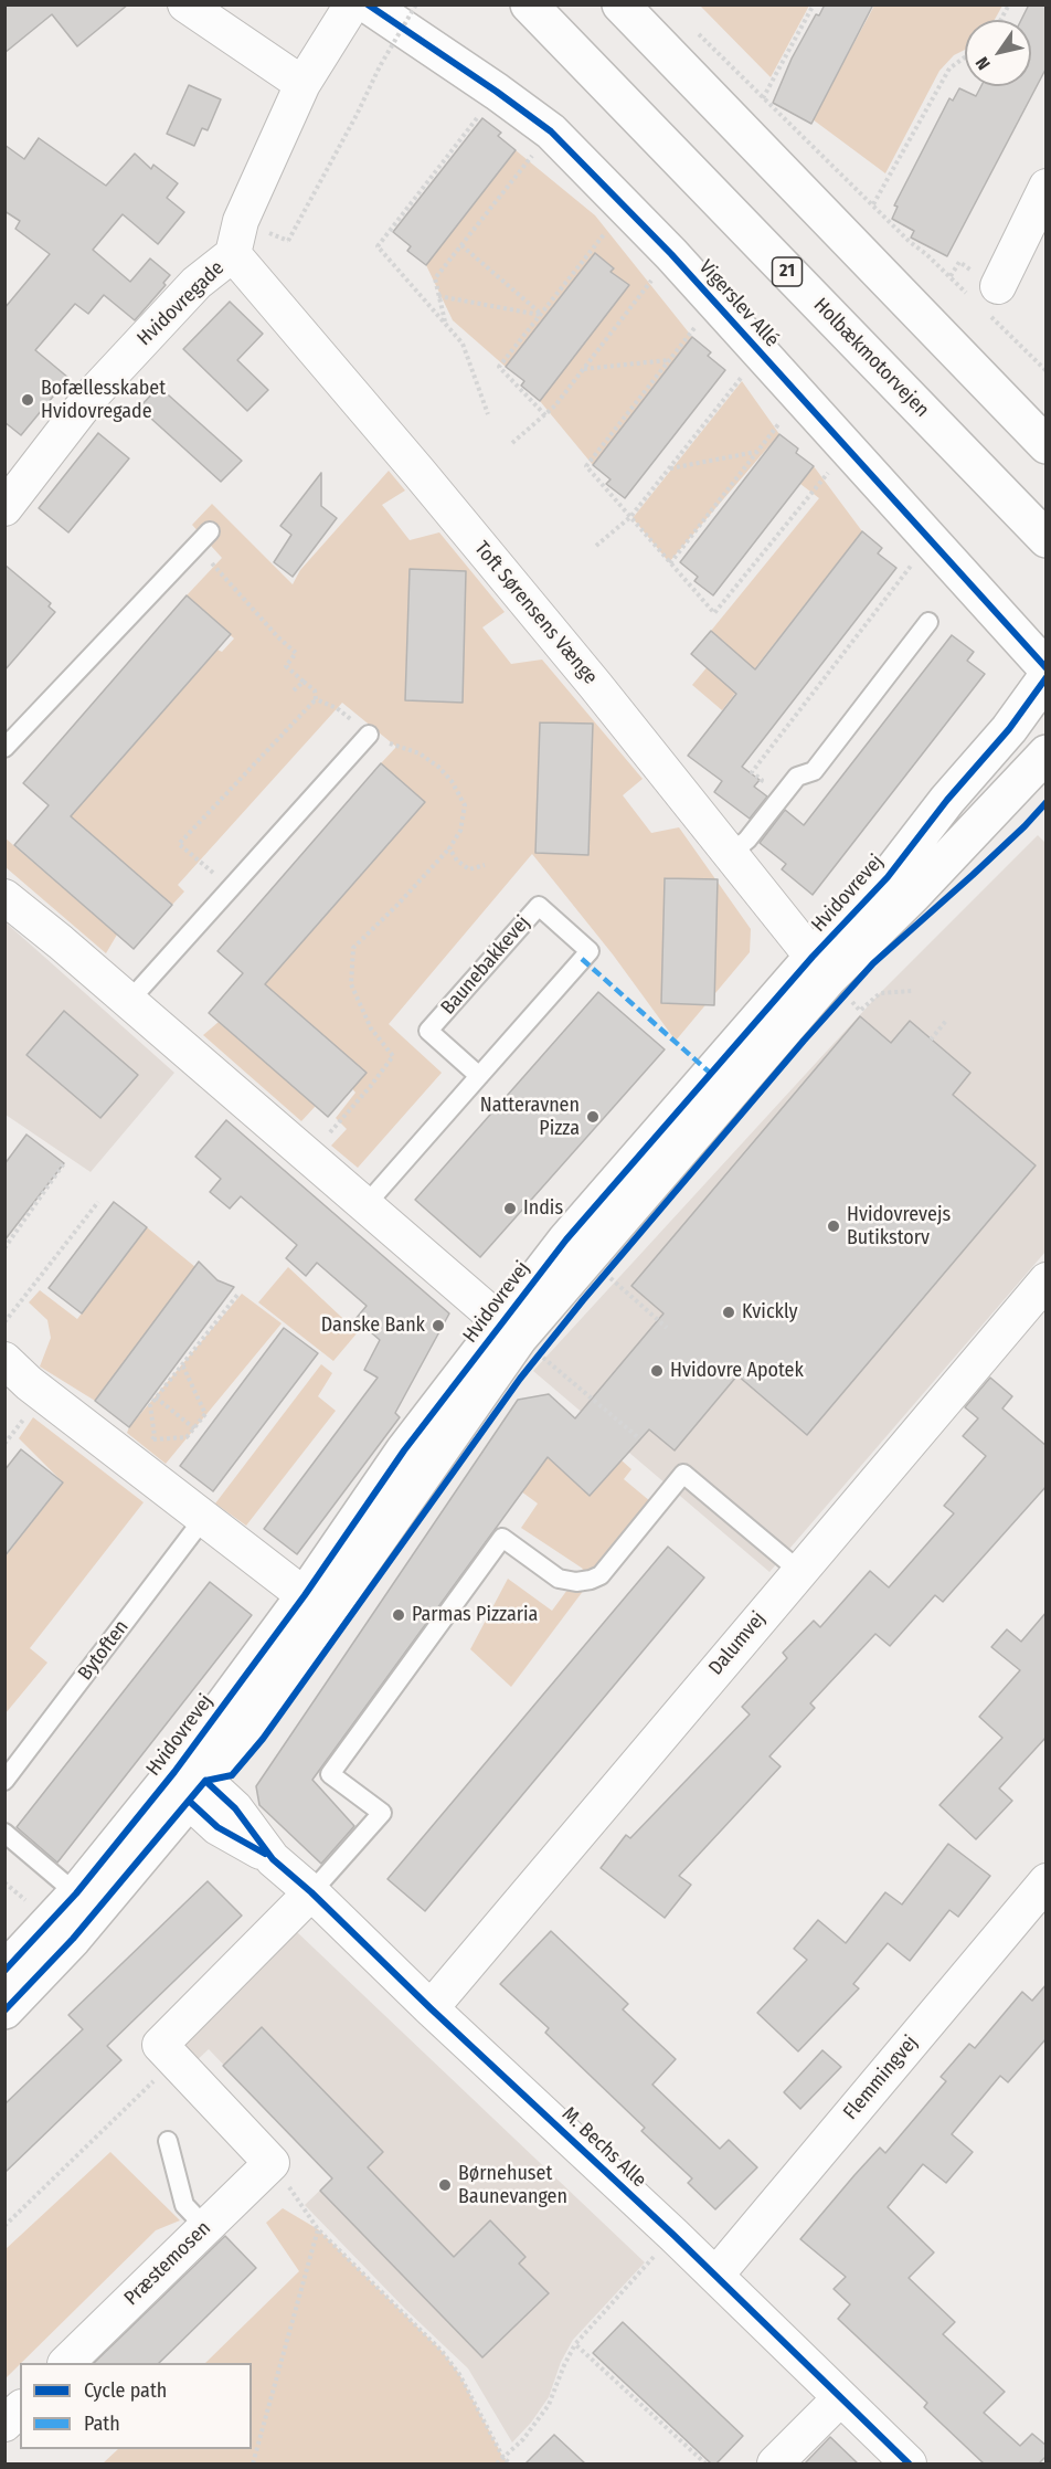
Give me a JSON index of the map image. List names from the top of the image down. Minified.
{"streets":{"main road":["21","Vigerslev Allé","Holbækmotorvejen","Hvidovrevej"],"street":["Hvidovregade","Toft Sørensens Vænge","Dalumvej","Flemmingvej","M. Bechs Alle","Præstemosen"],"lane":["Baunebakkevej","Bytoften"]},"crossings":[["Hvidovregade","Toft Sørensens Vænge"],["Toft Sørensens Vænge","Hvidovrevej"],["Hvidovrevej","M. Bechs Alle"],["Dalumvej","M. Bechs Alle"],["Flemmingvej","M. Bechs Alle"]],"places":["Bofællesskabet Hvidovregade","Natteravnen Pizza","Indis","Hvidovrevejs Butikstorv","Kvickly","Danske Bank","Hvidovre Apotek","Parmas Pizzaria","Børnehuset Baunevangen"],"legend":["Cycle path","Path"],"north":"bottom left"}
